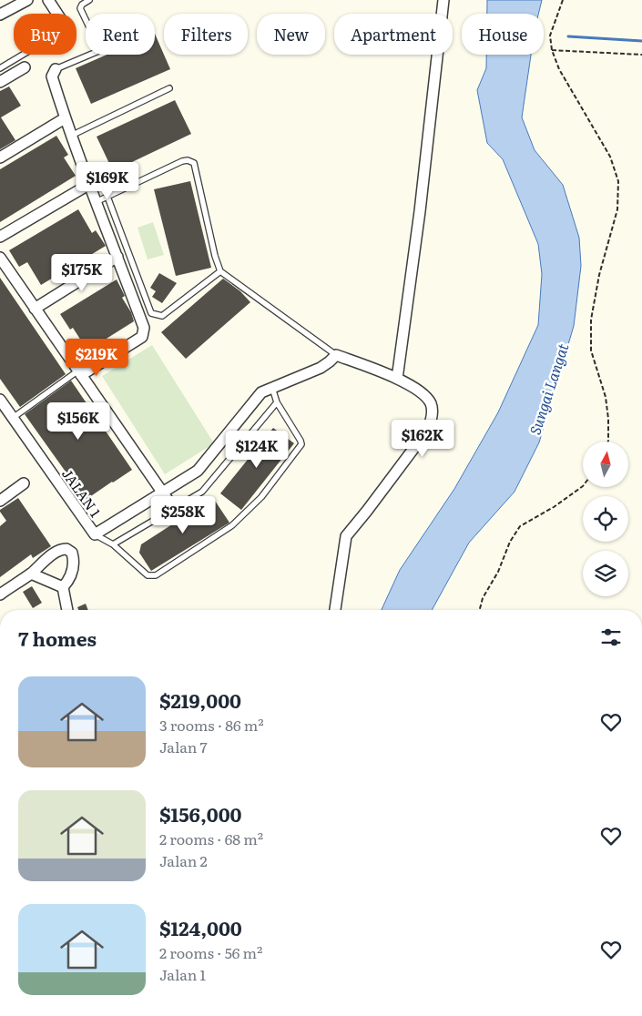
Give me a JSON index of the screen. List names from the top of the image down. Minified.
{"streets":{"street":["JALAN 1"]},"water":["Sungai Langat"],"north":"top","page":{"chip":["Buy","Rent","Filters","New","Apartment","House"],"price":["$169K","$175K","$219K","$156K","$162K","$124K","$258K"],"heading":"7 homes","list":[{"name":"$219,000","note":"3 rooms · 86 m² · Jalan 7"},{"name":"$156,000","note":"2 rooms · 68 m² · Jalan 2"},{"name":"$124,000","note":"2 rooms · 56 m² · Jalan 1"}]}}
